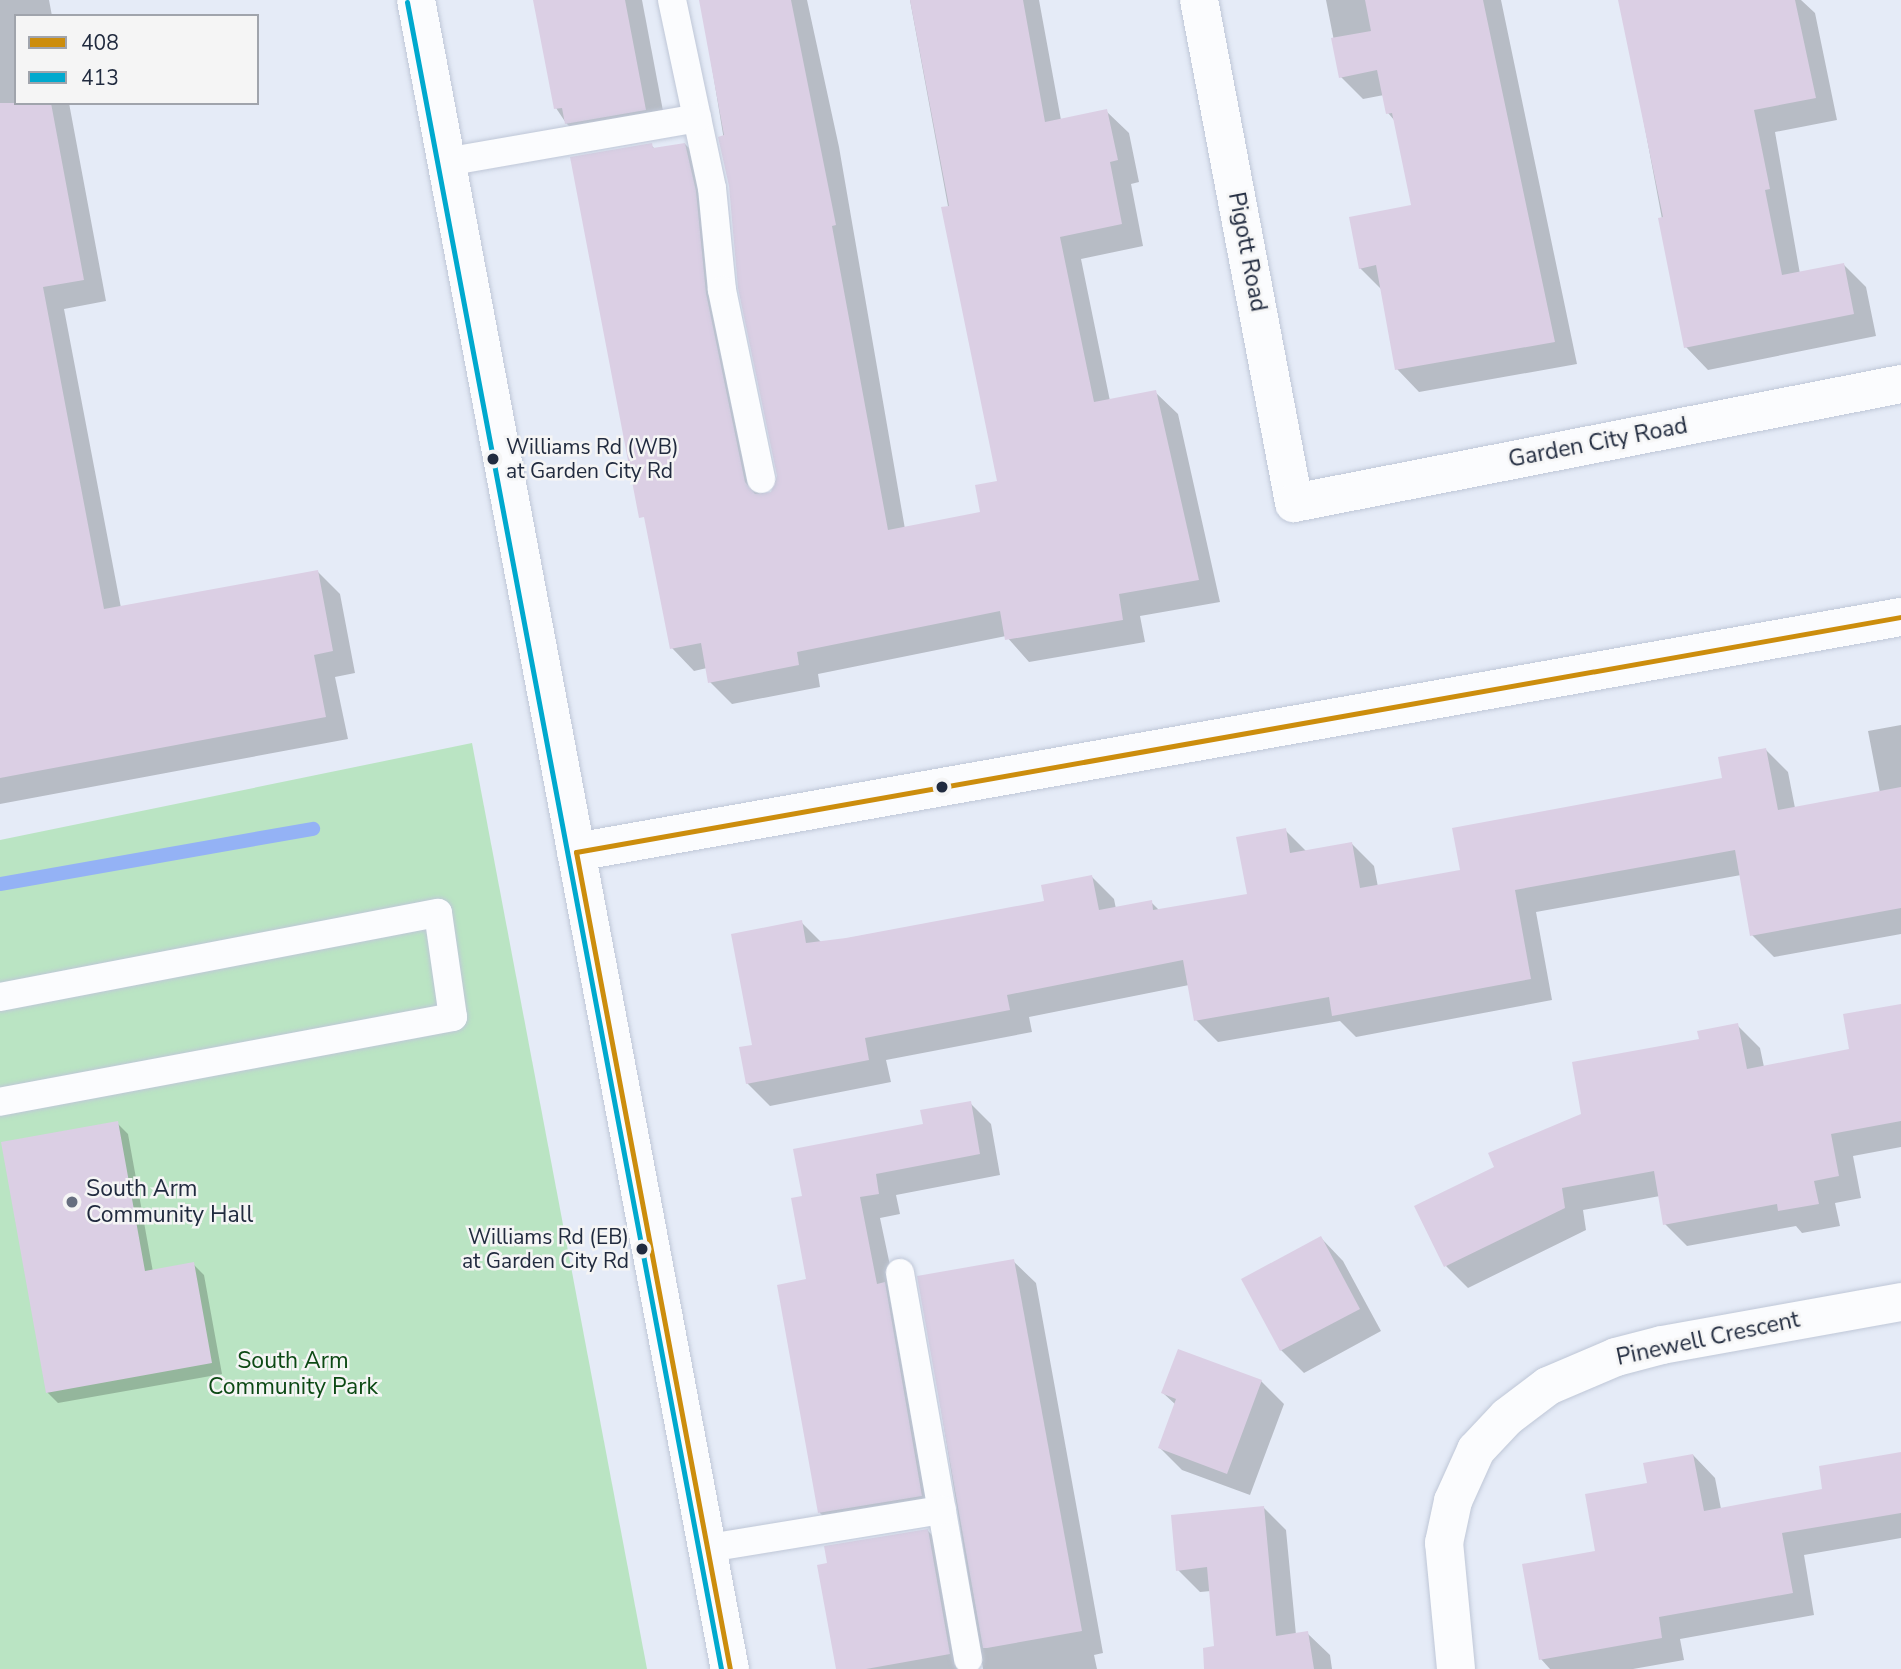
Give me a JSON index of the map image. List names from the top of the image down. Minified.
{"streets":{"street":["Pigott Road","Garden City Road","Pinewell Crescent"]},"crossings":[["Pigott Road","Garden City Road"]],"parks":["South Arm Community Park"],"places":["Williams Rd (WB) at Garden City Rd","South Arm Community Hall","Williams Rd (EB) at Garden City Rd"],"lines":["transit line 413","transit line 408"],"legend":["408","413"]}
